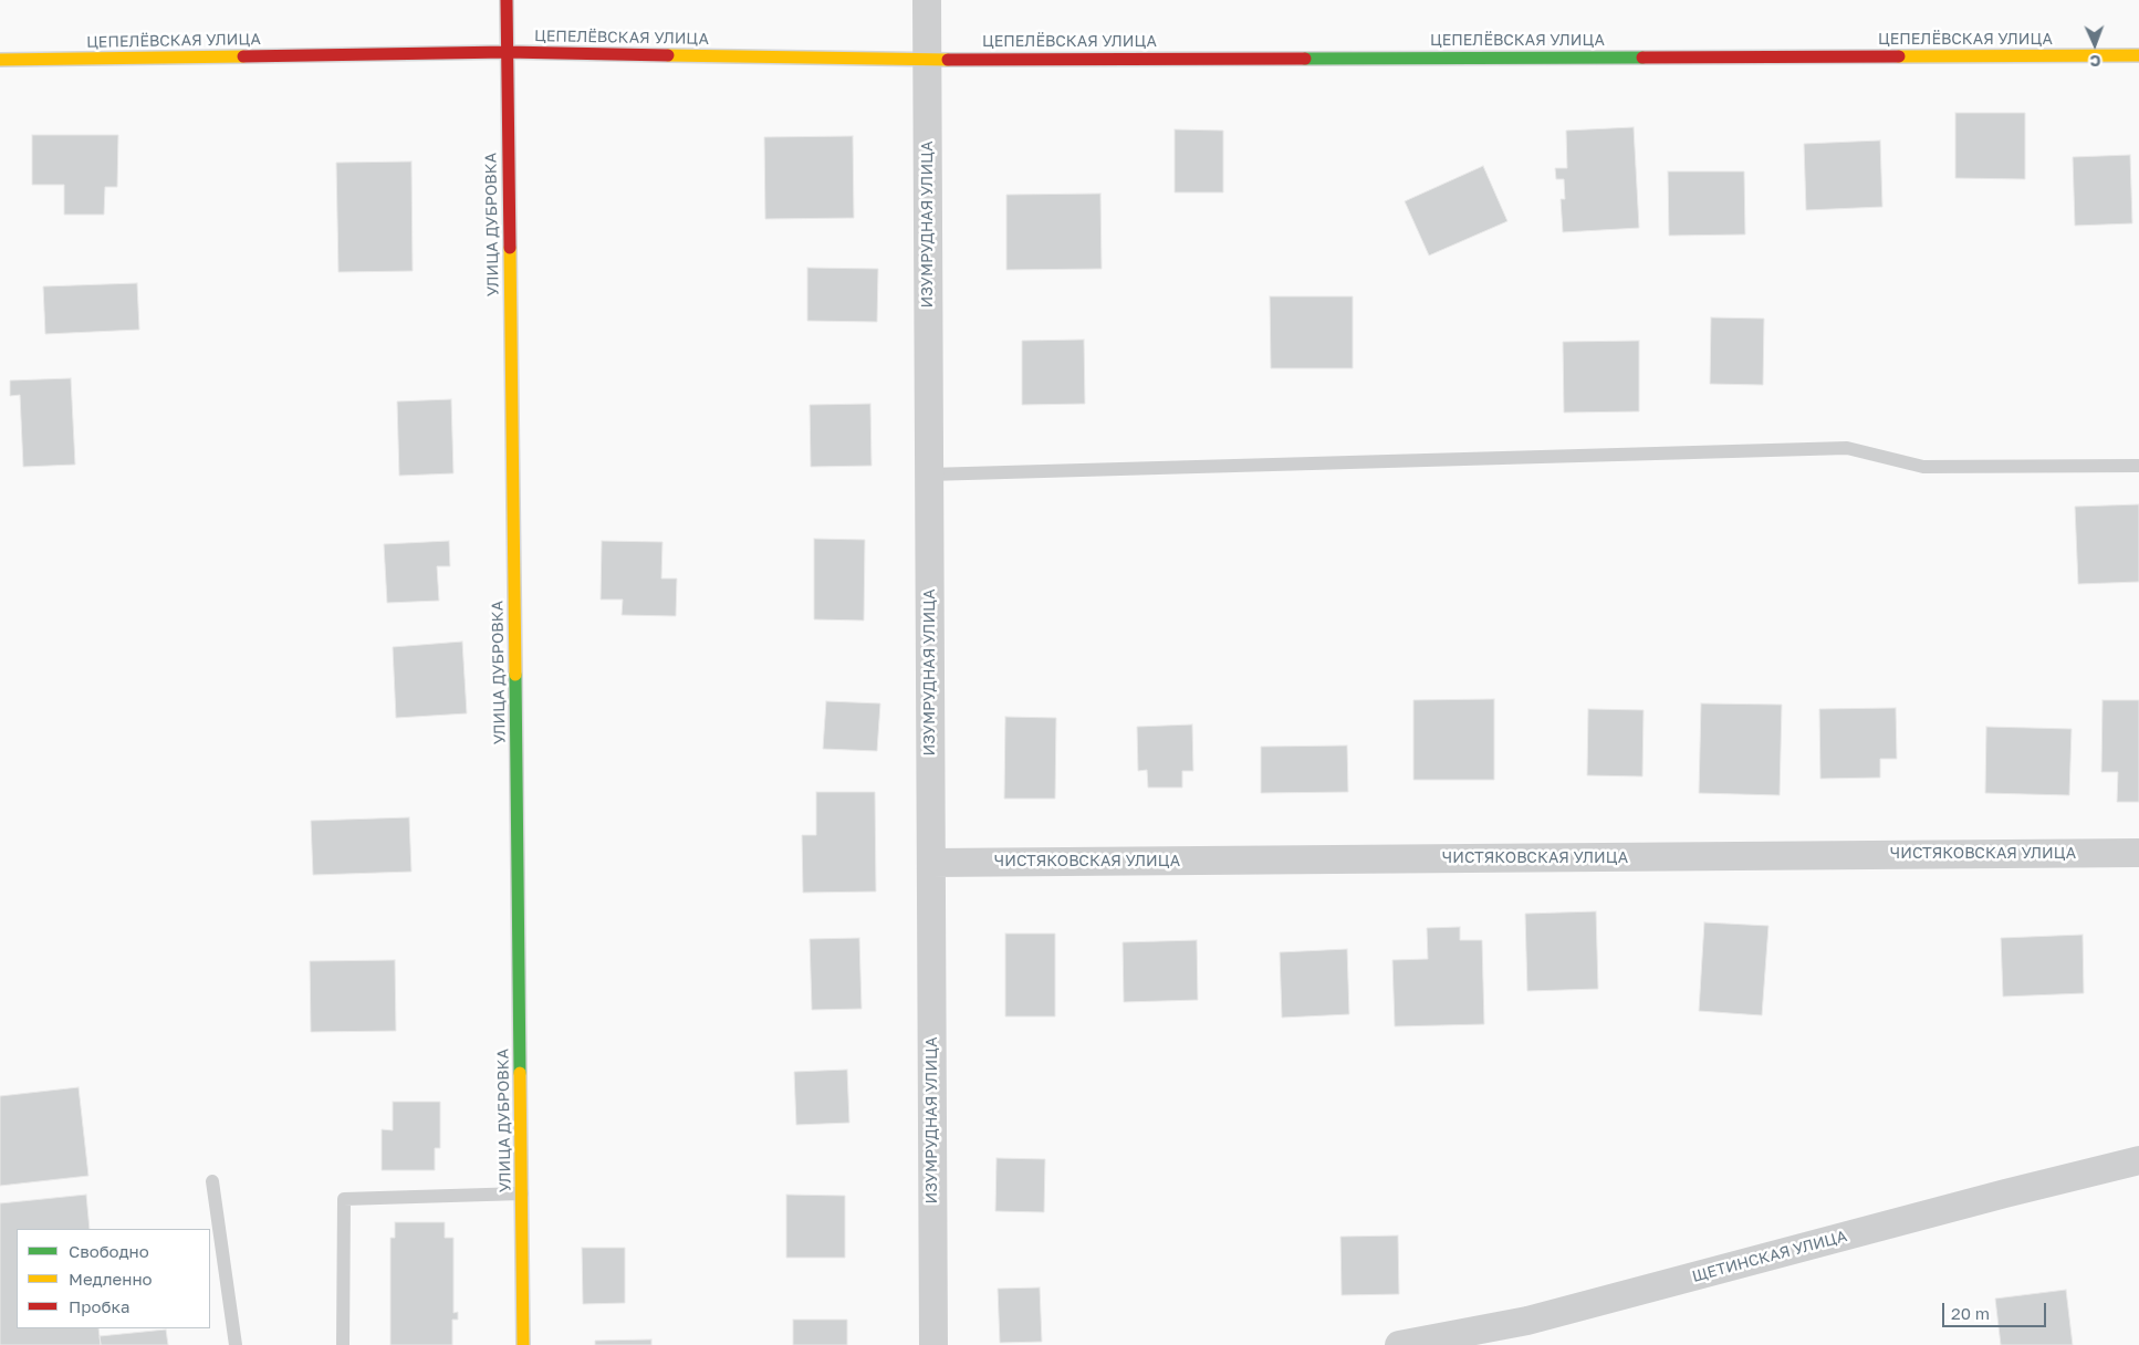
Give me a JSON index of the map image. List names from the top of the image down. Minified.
{"streets":{"street":["ЦЕПЕЛЁВСКАЯ УЛИЦА","УЛИЦА ДУБРОВКА","ИЗУМРУДНАЯ УЛИЦА","ЧИСТЯКОВСКАЯ УЛИЦА","ЩЕТИНСКАЯ УЛИЦА"]},"crossings":[["ЦЕПЕЛЁВСКАЯ УЛИЦА","УЛИЦА ДУБРОВКА"],["ЦЕПЕЛЁВСКАЯ УЛИЦА","ИЗУМРУДНАЯ УЛИЦА"],["ИЗУМРУДНАЯ УЛИЦА","ЧИСТЯКОВСКАЯ УЛИЦА"]],"legend":["Свободно","Медленно","Пробка"],"scale_bar":"20 m","north":"bottom"}
